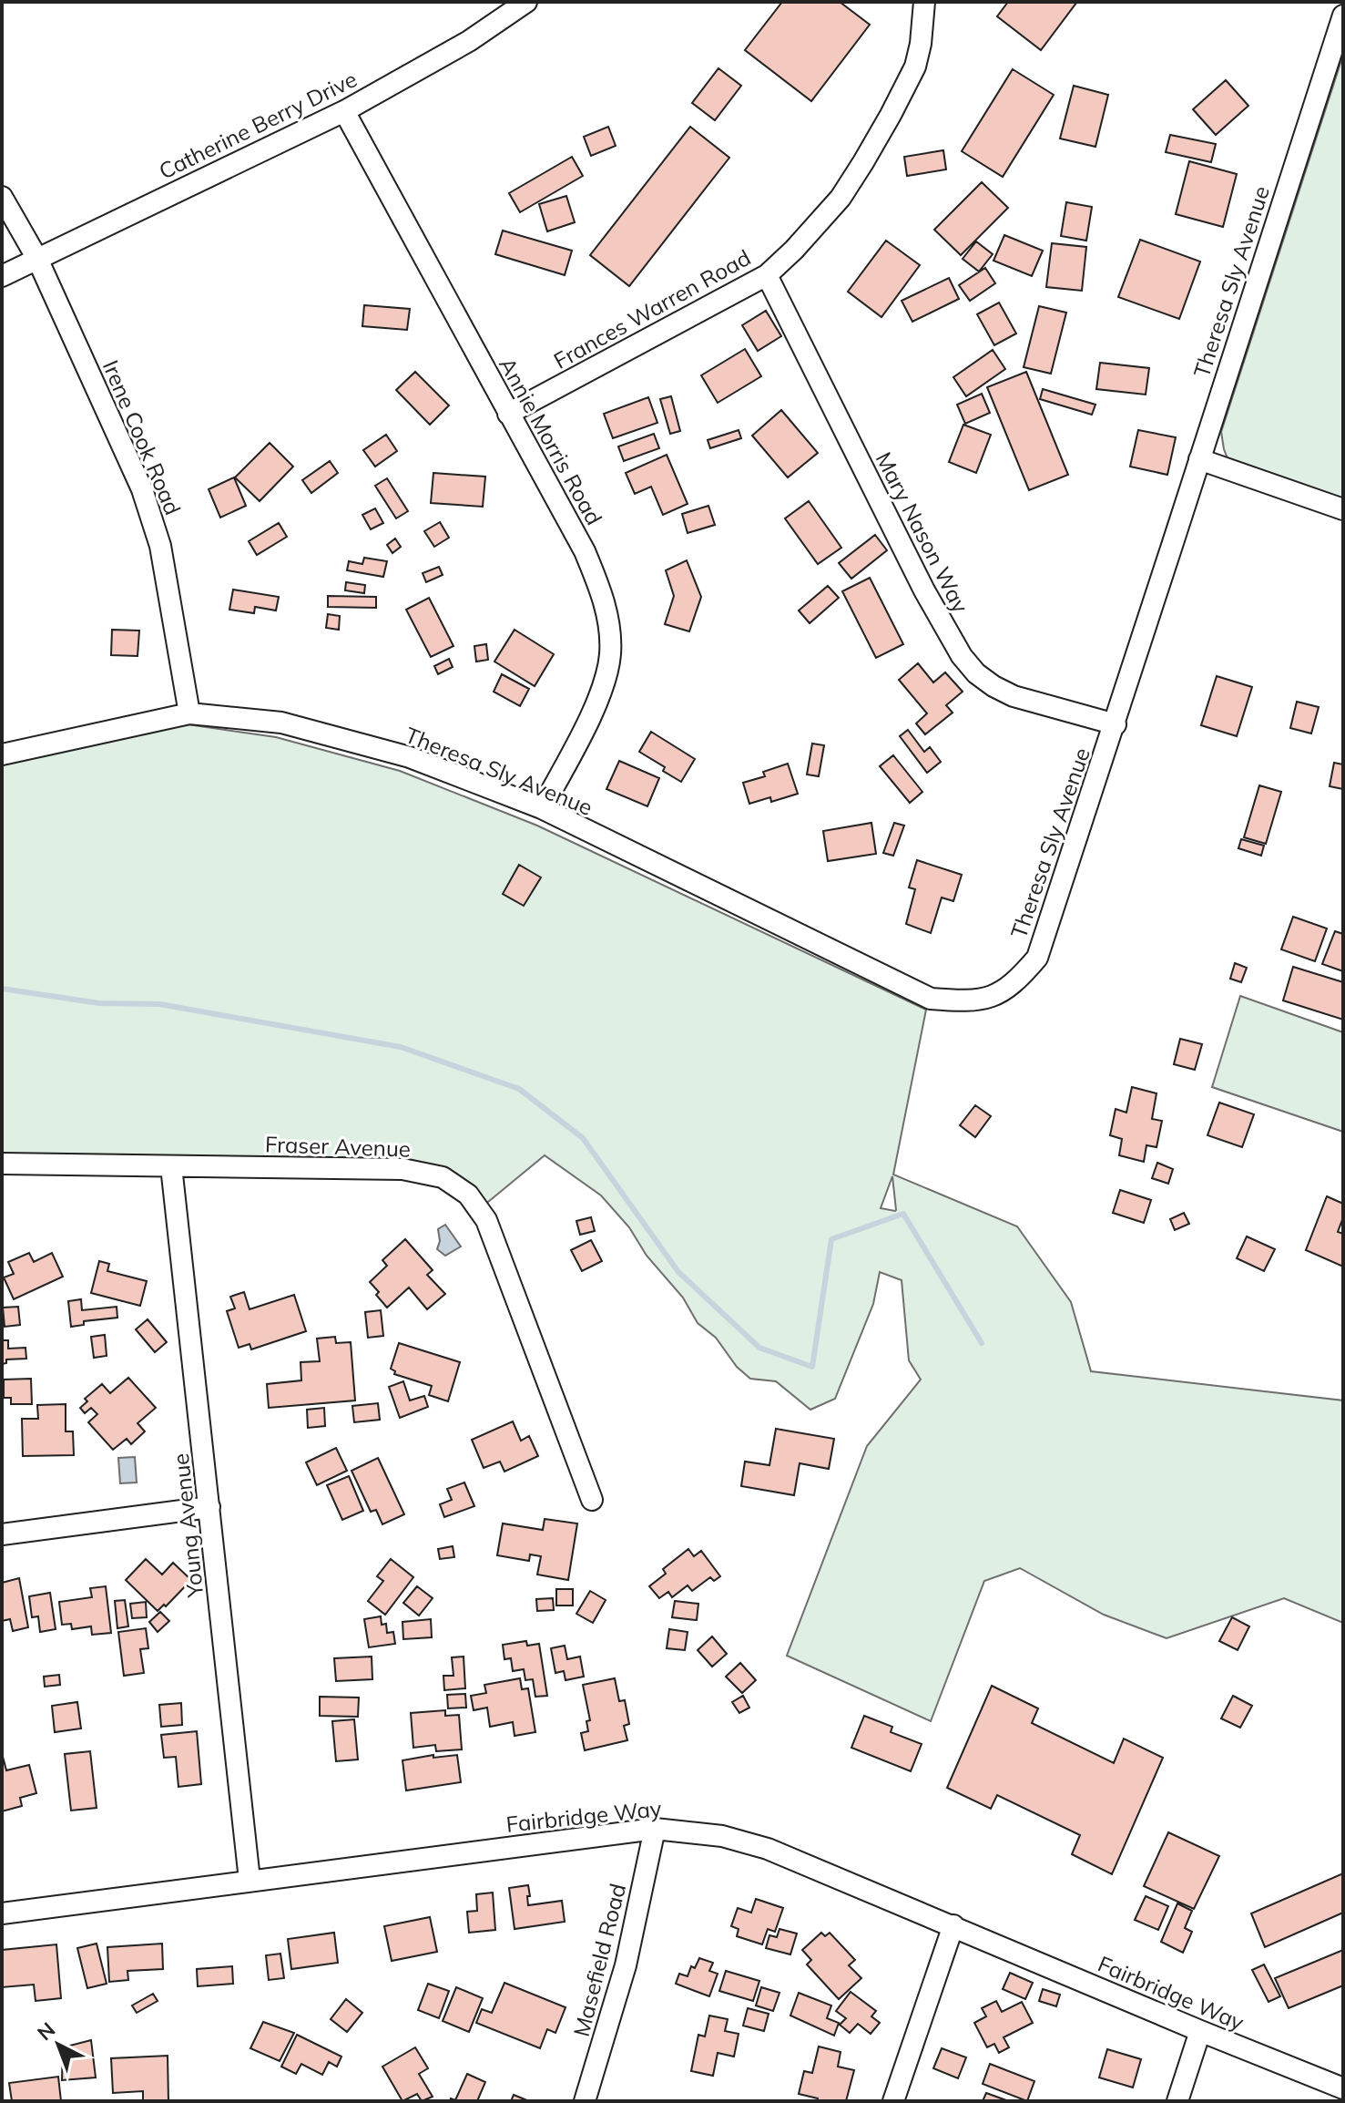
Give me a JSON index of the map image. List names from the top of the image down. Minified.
{"streets":{"street":["Catherine Berry Drive","Theresa Sly Avenue","Frances Warren Road","Irene Cook Road","Annie Morris Road","Mary Nason Way","Fraser Avenue","Young Avenue","Fairbridge Way","Masefield Road"]},"crossings":[["Catherine Berry Drive","Irene Cook Road"],["Catherine Berry Drive","Annie Morris Road"],["Theresa Sly Avenue","Irene Cook Road"],["Theresa Sly Avenue","Annie Morris Road"],["Theresa Sly Avenue","Mary Nason Way"],["Frances Warren Road","Annie Morris Road"],["Frances Warren Road","Mary Nason Way"],["Fraser Avenue","Young Avenue"],["Young Avenue","Fairbridge Way"],["Fairbridge Way","Masefield Road"]],"north":"top left"}
